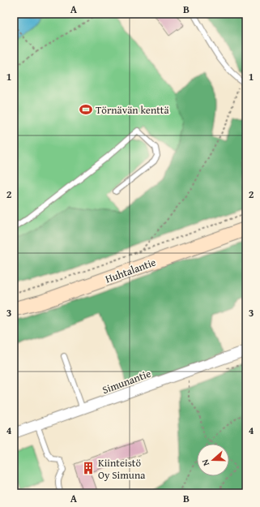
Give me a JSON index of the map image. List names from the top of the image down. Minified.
{"streets":{"main road":["Huhtalantie"],"street":["Simunantie"]},"places":{"sports":["Törnävän kenttä"],"building":["Kiinteistö Oy Simuna"]},"north":"left","grid":{"columns":["A","B"],"rows":["1","2","3","4"]}}
